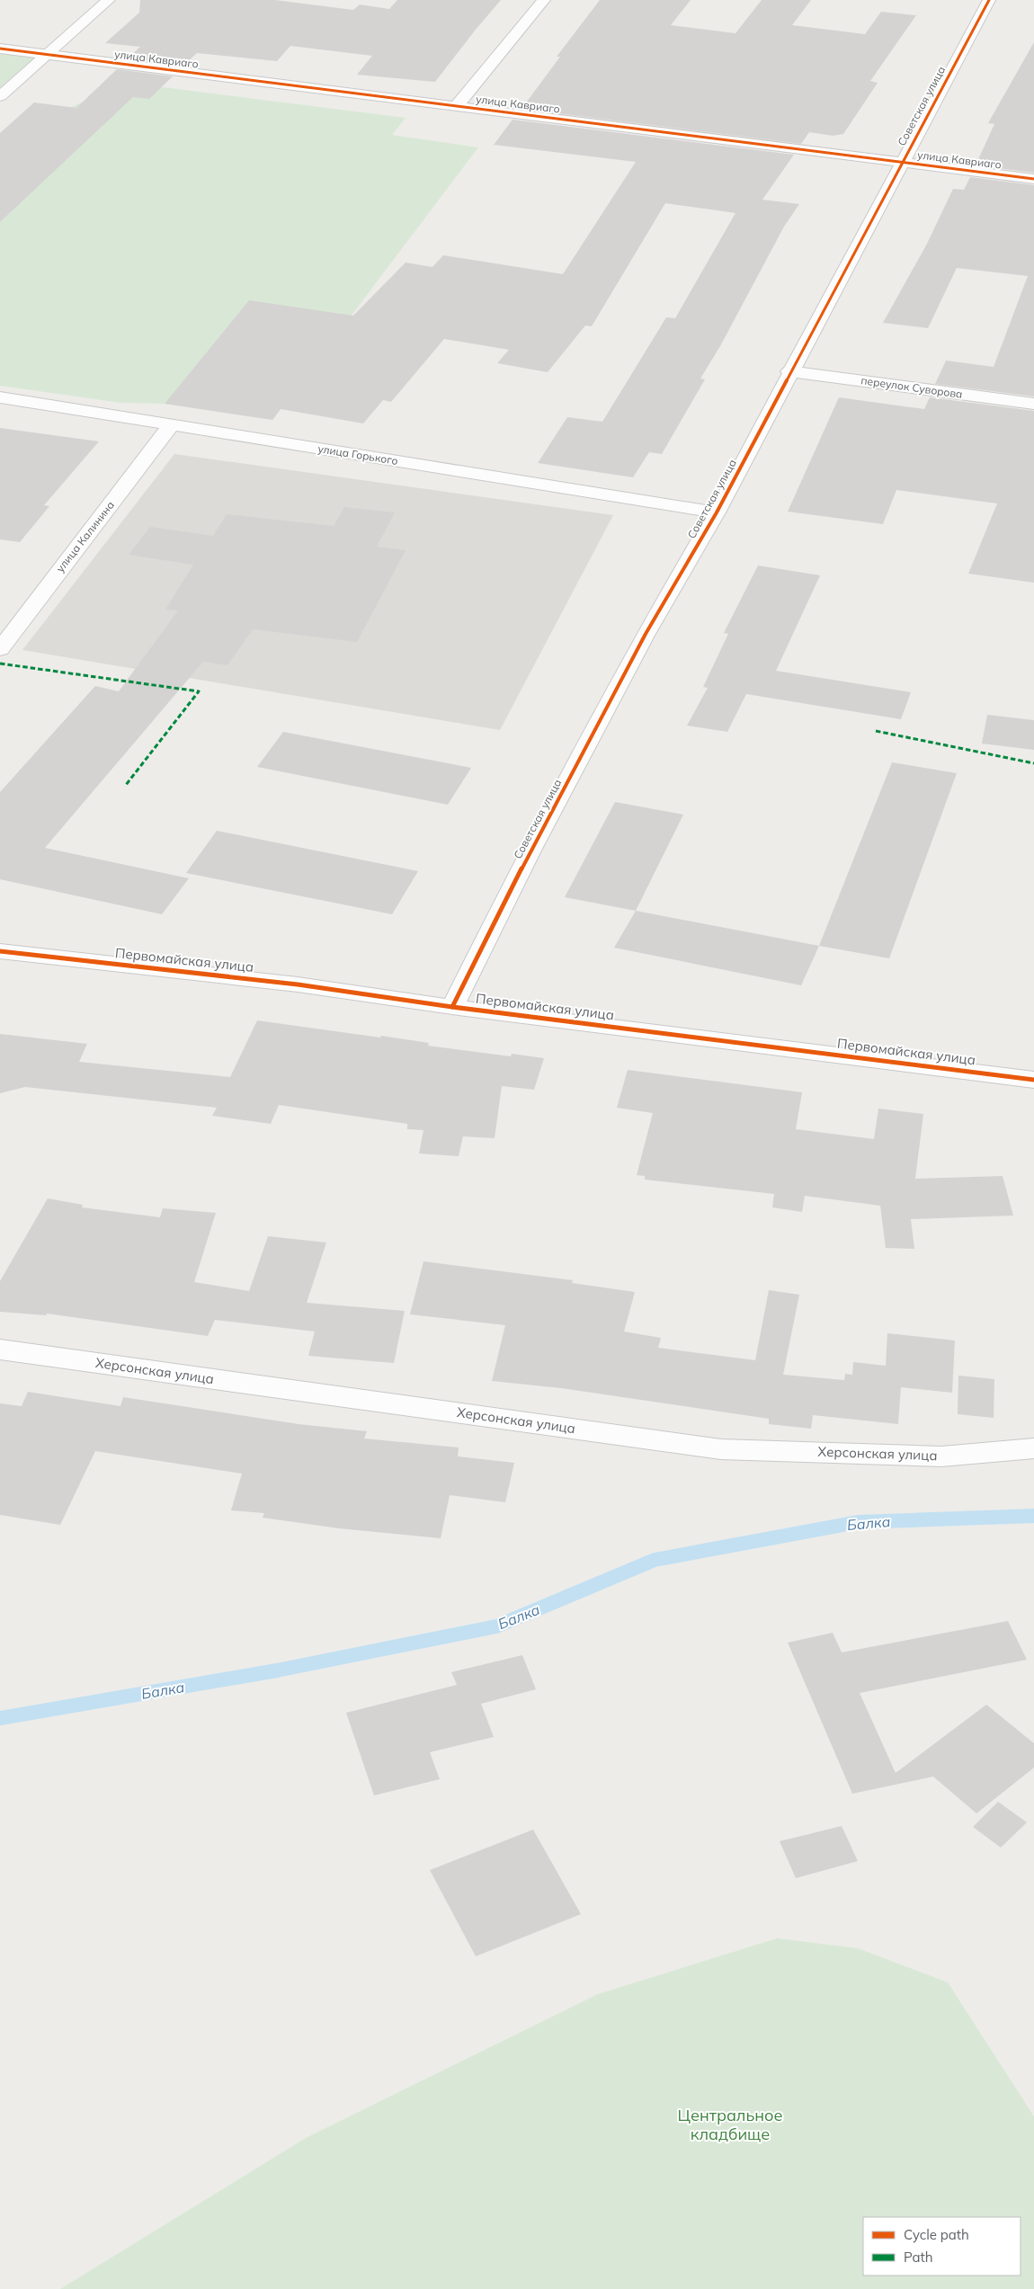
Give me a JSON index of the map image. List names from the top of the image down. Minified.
{"streets":{"street":["улица Кавриаго","Советская улица","переулок Суворова","улица Горького","улица Калинина","Первомайская улица","Херсонская улица"]},"crossings":[["улица Кавриаго","Советская улица"],["Советская улица","переулок Суворова"],["Советская улица","улица Горького"],["Советская улица","Первомайская улица"],["улица Горького","улица Калинина"]],"water":["Балка"],"parks":["Центральное кладбище"],"legend":["Cycle path","Path"]}
